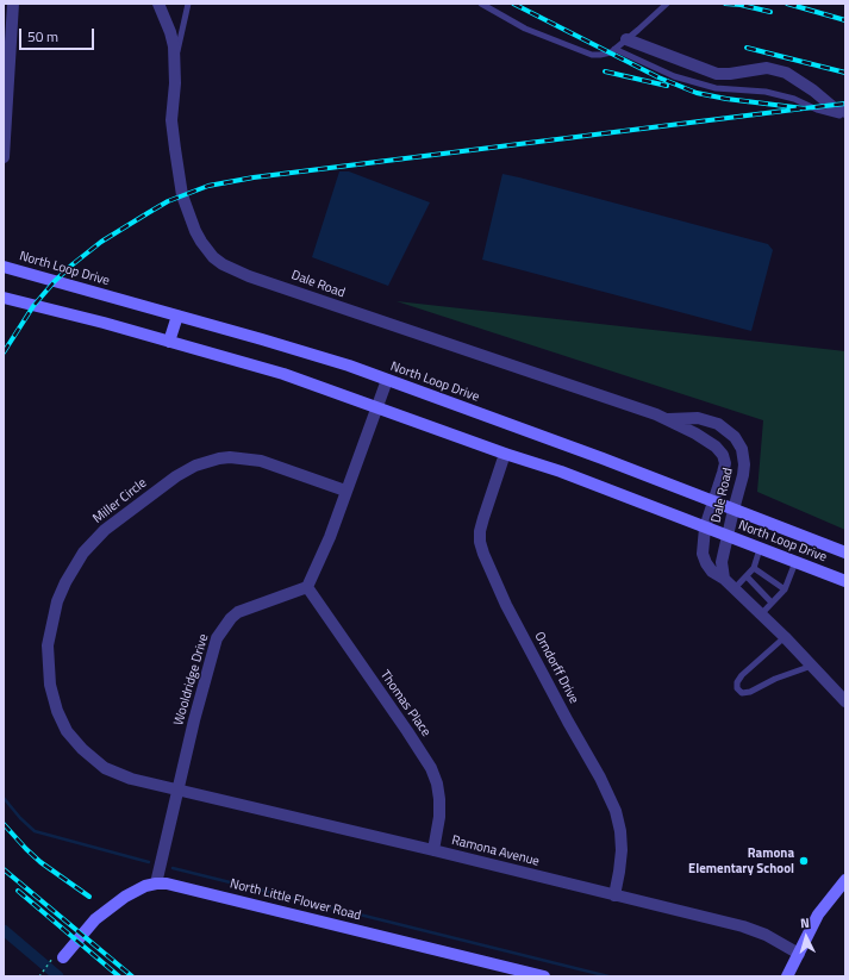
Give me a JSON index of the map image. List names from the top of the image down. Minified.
{"streets":{"main road":["North Loop Drive","North Little Flower Road"],"street":["Dale Road","Miller Circle","Orndorff Drive","Wooldridge Drive","Thomas Place","Ramona Avenue"]},"crossings":[["North Loop Drive","Dale Road"],["North Loop Drive","Orndorff Drive"],["Miller Circle","Wooldridge Drive"],["Miller Circle","Ramona Avenue"],["Orndorff Drive","Ramona Avenue"],["Wooldridge Drive","Thomas Place"],["Wooldridge Drive","Ramona Avenue"],["Wooldridge Drive","North Little Flower Road"],["Thomas Place","Ramona Avenue"]],"places":["Ramona Elementary School"],"scale_bar":"50 m","north":"top"}
